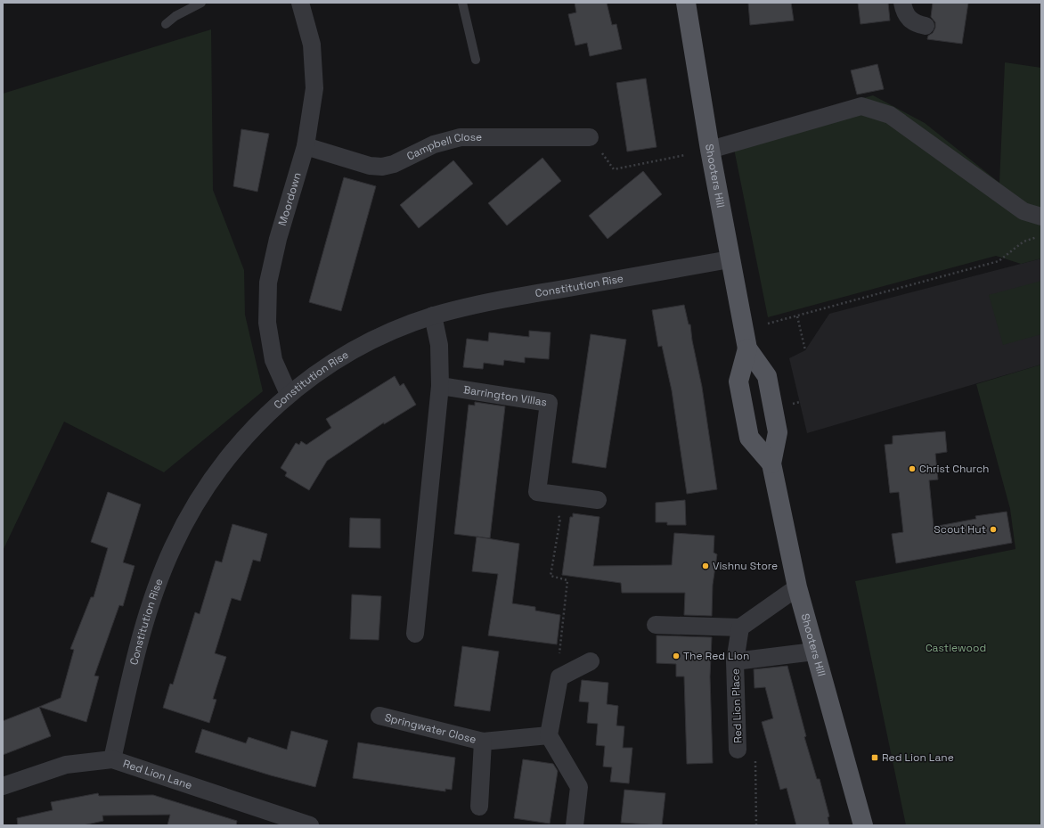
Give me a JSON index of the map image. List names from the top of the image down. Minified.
{"streets":{"main road":["Shooters Hill"],"street":["Campbell Close","Moordown","Constitution Rise","Barrington Villas","Red Lion Place","Springwater Close","Red Lion Lane"]},"crossings":[["Campbell Close","Moordown"],["Shooters Hill","Constitution Rise"],["Shooters Hill","Red Lion Place"],["Moordown","Constitution Rise"],["Constitution Rise","Red Lion Lane"]],"parks":["Castlewood"],"places":{"other":["Christ Church","Scout Hut","Vishnu Store","The Red Lion"],"transit":["Red Lion Lane"]}}
